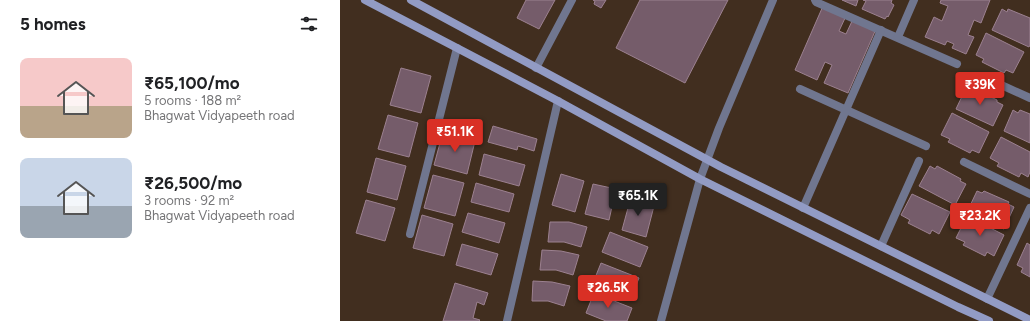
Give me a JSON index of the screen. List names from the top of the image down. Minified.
{"page":{"heading":"5 homes","list":[{"name":"₹65,100/mo","note":"5 rooms · 188 m² · Bhagwat Vidyapeeth road"},{"name":"₹26,500/mo","note":"3 rooms · 92 m² · Bhagwat Vidyapeeth road"}],"price":["₹39K","₹51.1K","₹65.1K","₹23.2K","₹26.5K"]}}
